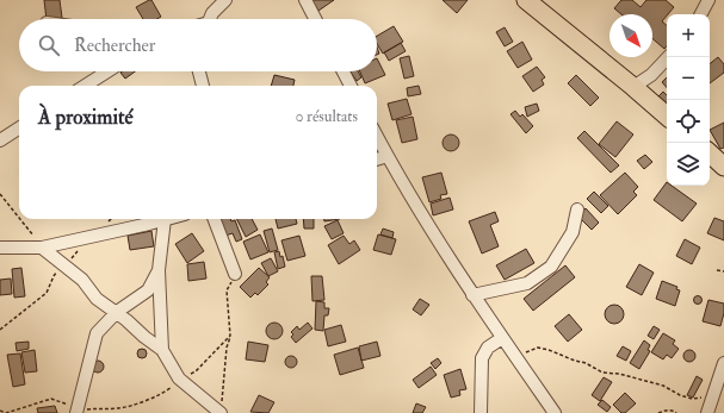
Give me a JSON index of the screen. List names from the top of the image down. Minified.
{"north":"bottom right","page":{"map_buttons":["+","−"],"search":"Rechercher","heading":["À proximité","0 résultats"]}}
